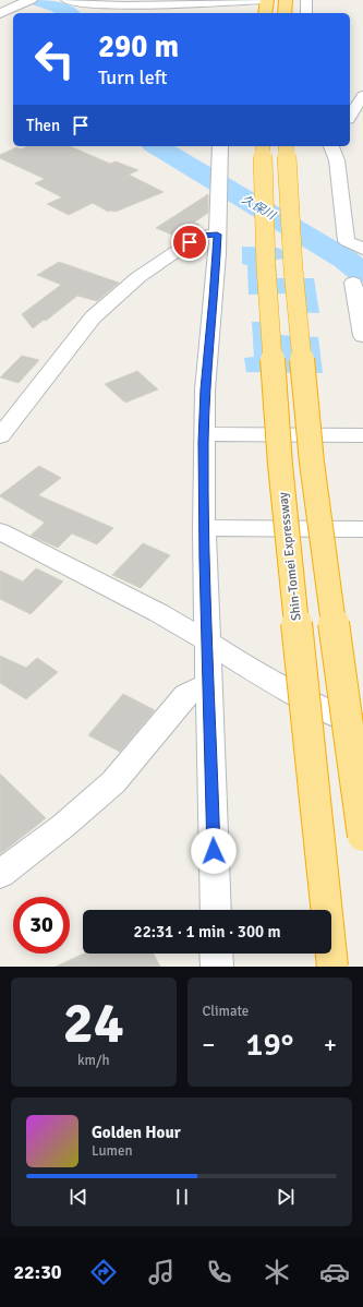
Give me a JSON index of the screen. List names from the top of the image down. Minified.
{"streets":{"highway":["Shin-Tomei Expressway"]},"water":["久保川"],"page":{"turn":["290 m","Turn left"],"then":"Then","limit":"30","trip":"22:31 · 1 min · 300 m","tile":[["24","km/h"],"Climate"],"heat":["−","19°","+"],"song":["Golden Hour","Lumen"],"tabs":"22:30"}}
